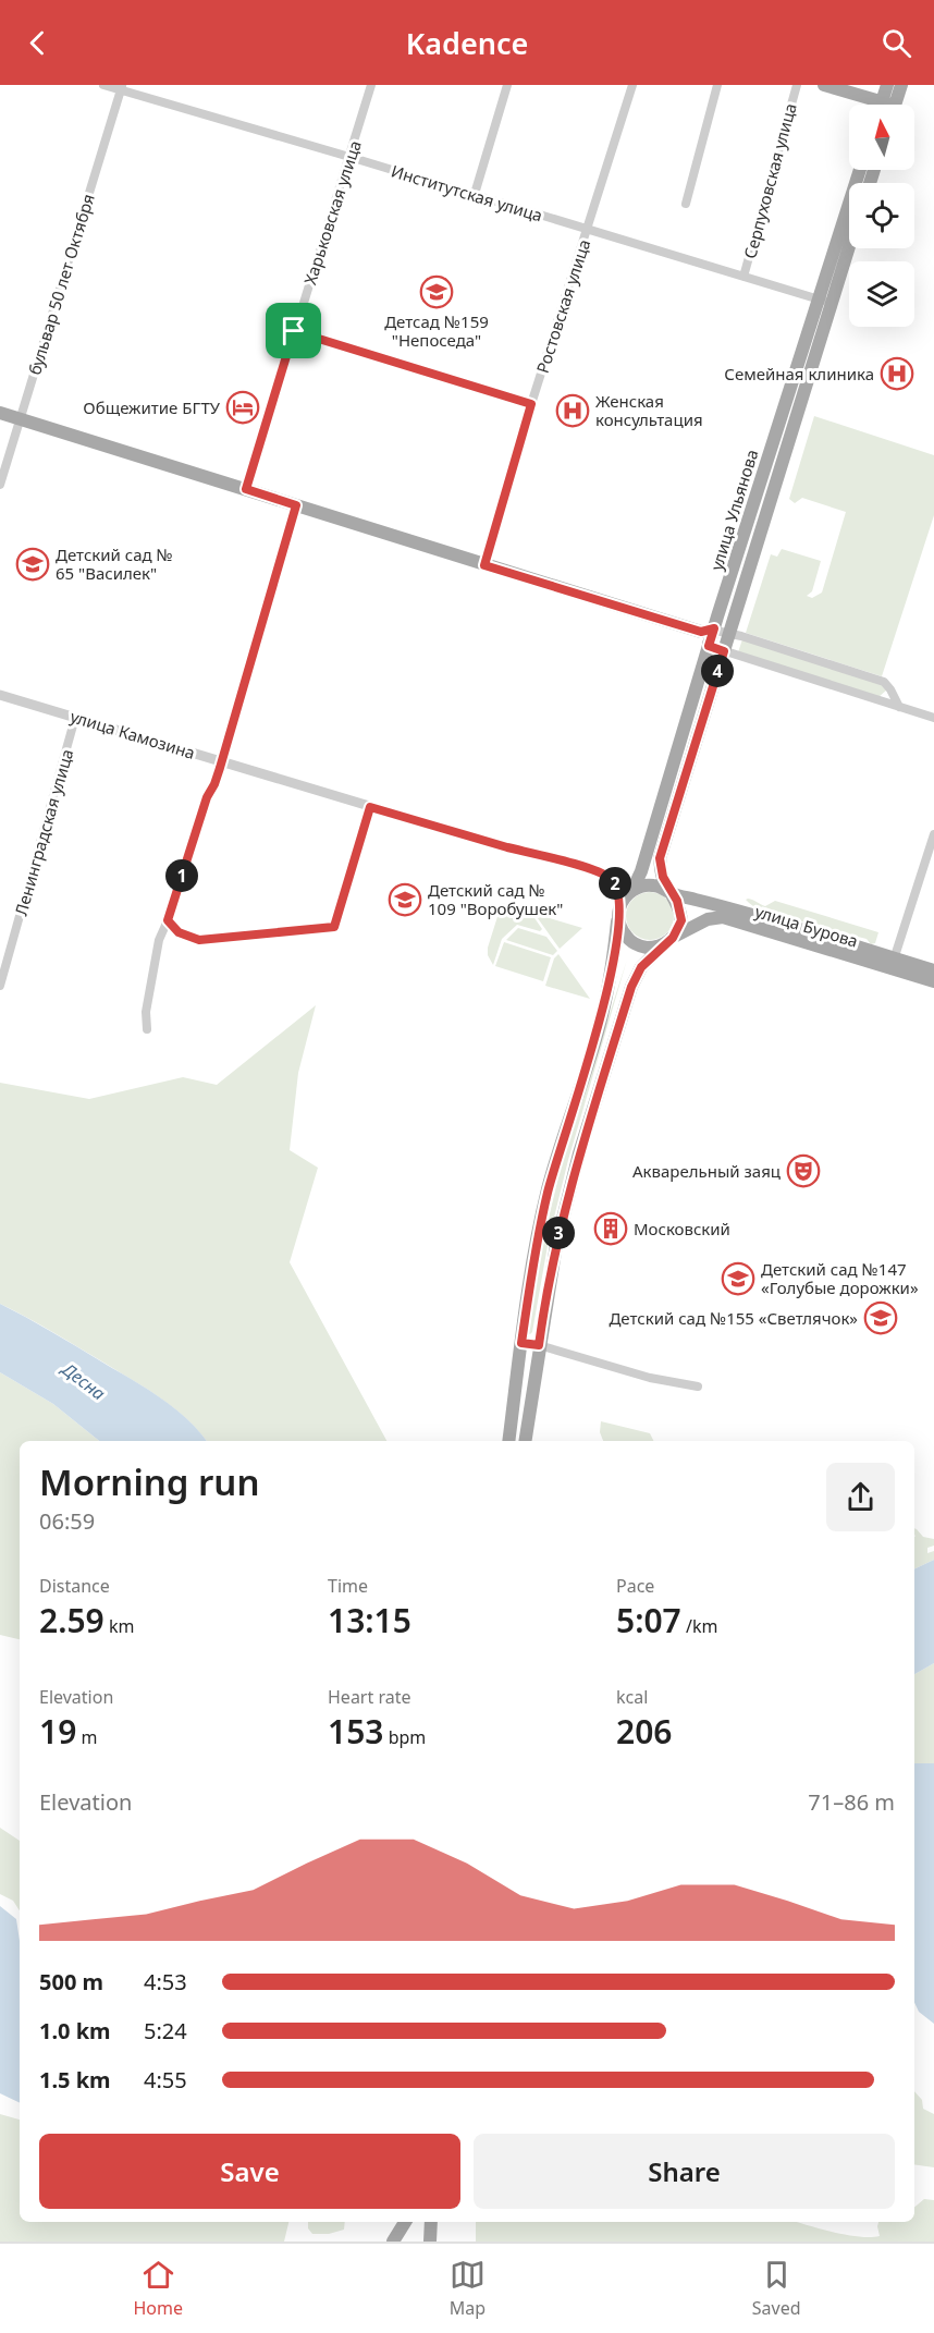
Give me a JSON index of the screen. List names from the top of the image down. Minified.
{"streets":{"main road":["улица Ульянова","улица Бурова"],"street":["Серпуховская улица","Институтская улица","Харьковская улица","бульвар 50 лет Октября","Ростовская улица","улица Камозина","Ленинградская улица"]},"crossings":[["Серпуховская улица","Институтская улица"],["Институтская улица","Харьковская улица"],["Институтская улица","бульвар 50 лет Октября"],["Институтская улица","Ростовская улица"],["Институтская улица","улица Ульянова"],["улица Ульянова","улица Камозина"],["улица Ульянова","улица Бурова"],["улица Камозина","Ленинградская улица"],["улица Камозина","улица Бурова"]],"water":["Десна"],"places":{"school or university":["Детсад №159 \"Непоседа\"","Детский сад № 65 \"Василек\"","Детский сад № 109 \"Воробушек\"","Детский сад №147 «Голубые дорожки»","Детский сад №155 «Светлячок»"],"hospital":["Семейная клиника","Женская консультация"],"hotel":["Общежитие БГТУ"],"theatre":["Акварельный заяц"],"building":["Московский"]},"north":"top","page":{"header":"Kadence","pins":["4","1","2","3"],"heading":["Morning run","06:59"],"stats":[["Distance","2.59 km"],["Time","13:15"],["Pace","5:07 /km"],["Elevation","19 m"],["Heart rate","153 bpm"],["kcal","206"]],"chart":["Elevation","71–86 m"],"list":[{"name":"500 m","note":"4:53"},{"name":"1.0 km","note":"5:24"},{"name":"1.5 km","note":"4:55"}],"buttons":["Save","Share"],"tabs":["Home","Map","Saved"]}}
